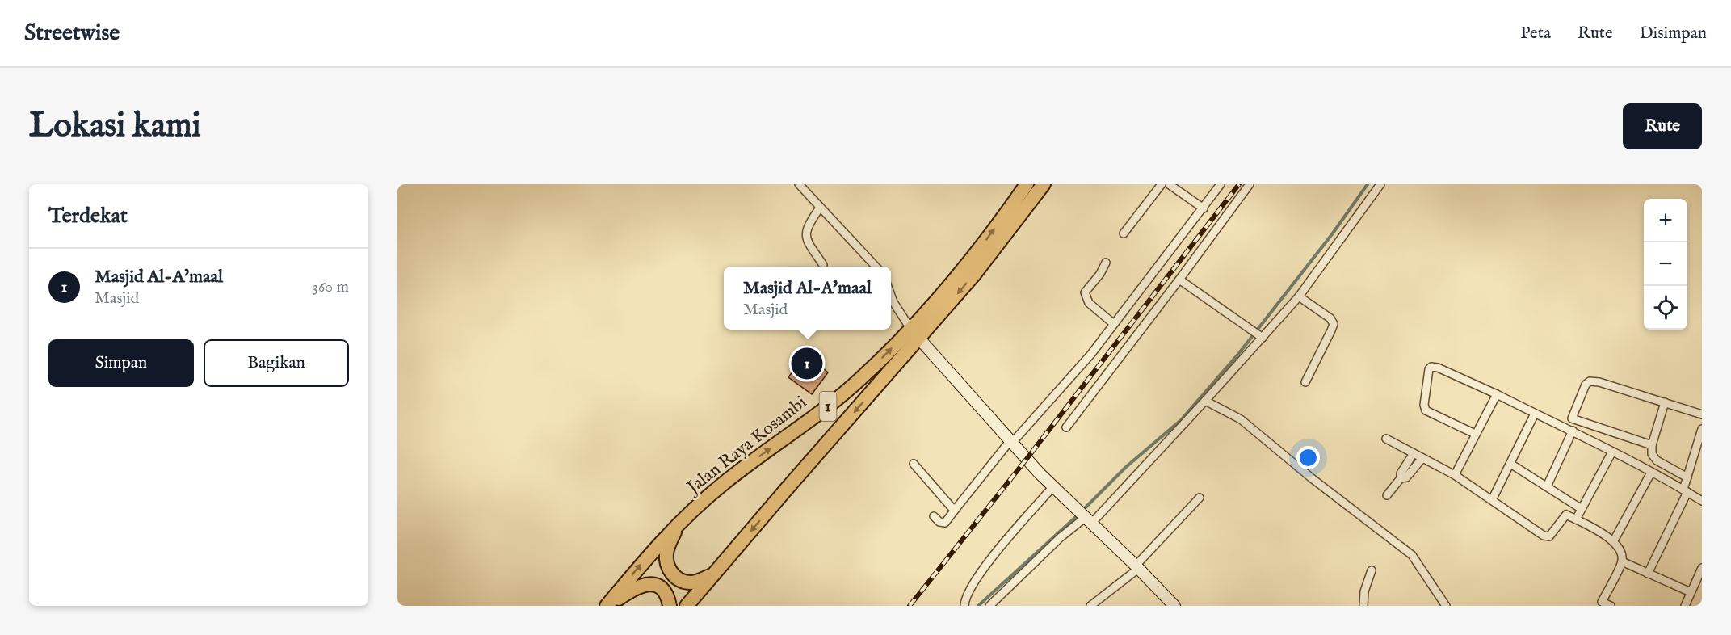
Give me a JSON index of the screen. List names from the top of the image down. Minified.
{"streets":{"highway":["1","Jalan Raya Kosambi"]},"page":{"header":"Streetwise","nav":["Peta","Rute","Disimpan"],"buttons":["Rute",["Simpan","Bagikan"]],"title":"Lokasi kami","heading":"Terdekat","map_buttons":["+","−"],"list":[{"mark":"1","name":"Masjid Al-A'maal","note":"Masjid","value":"360 m"}],"popup":["Masjid Al-A'maal","Masjid"],"pins":"1"}}
